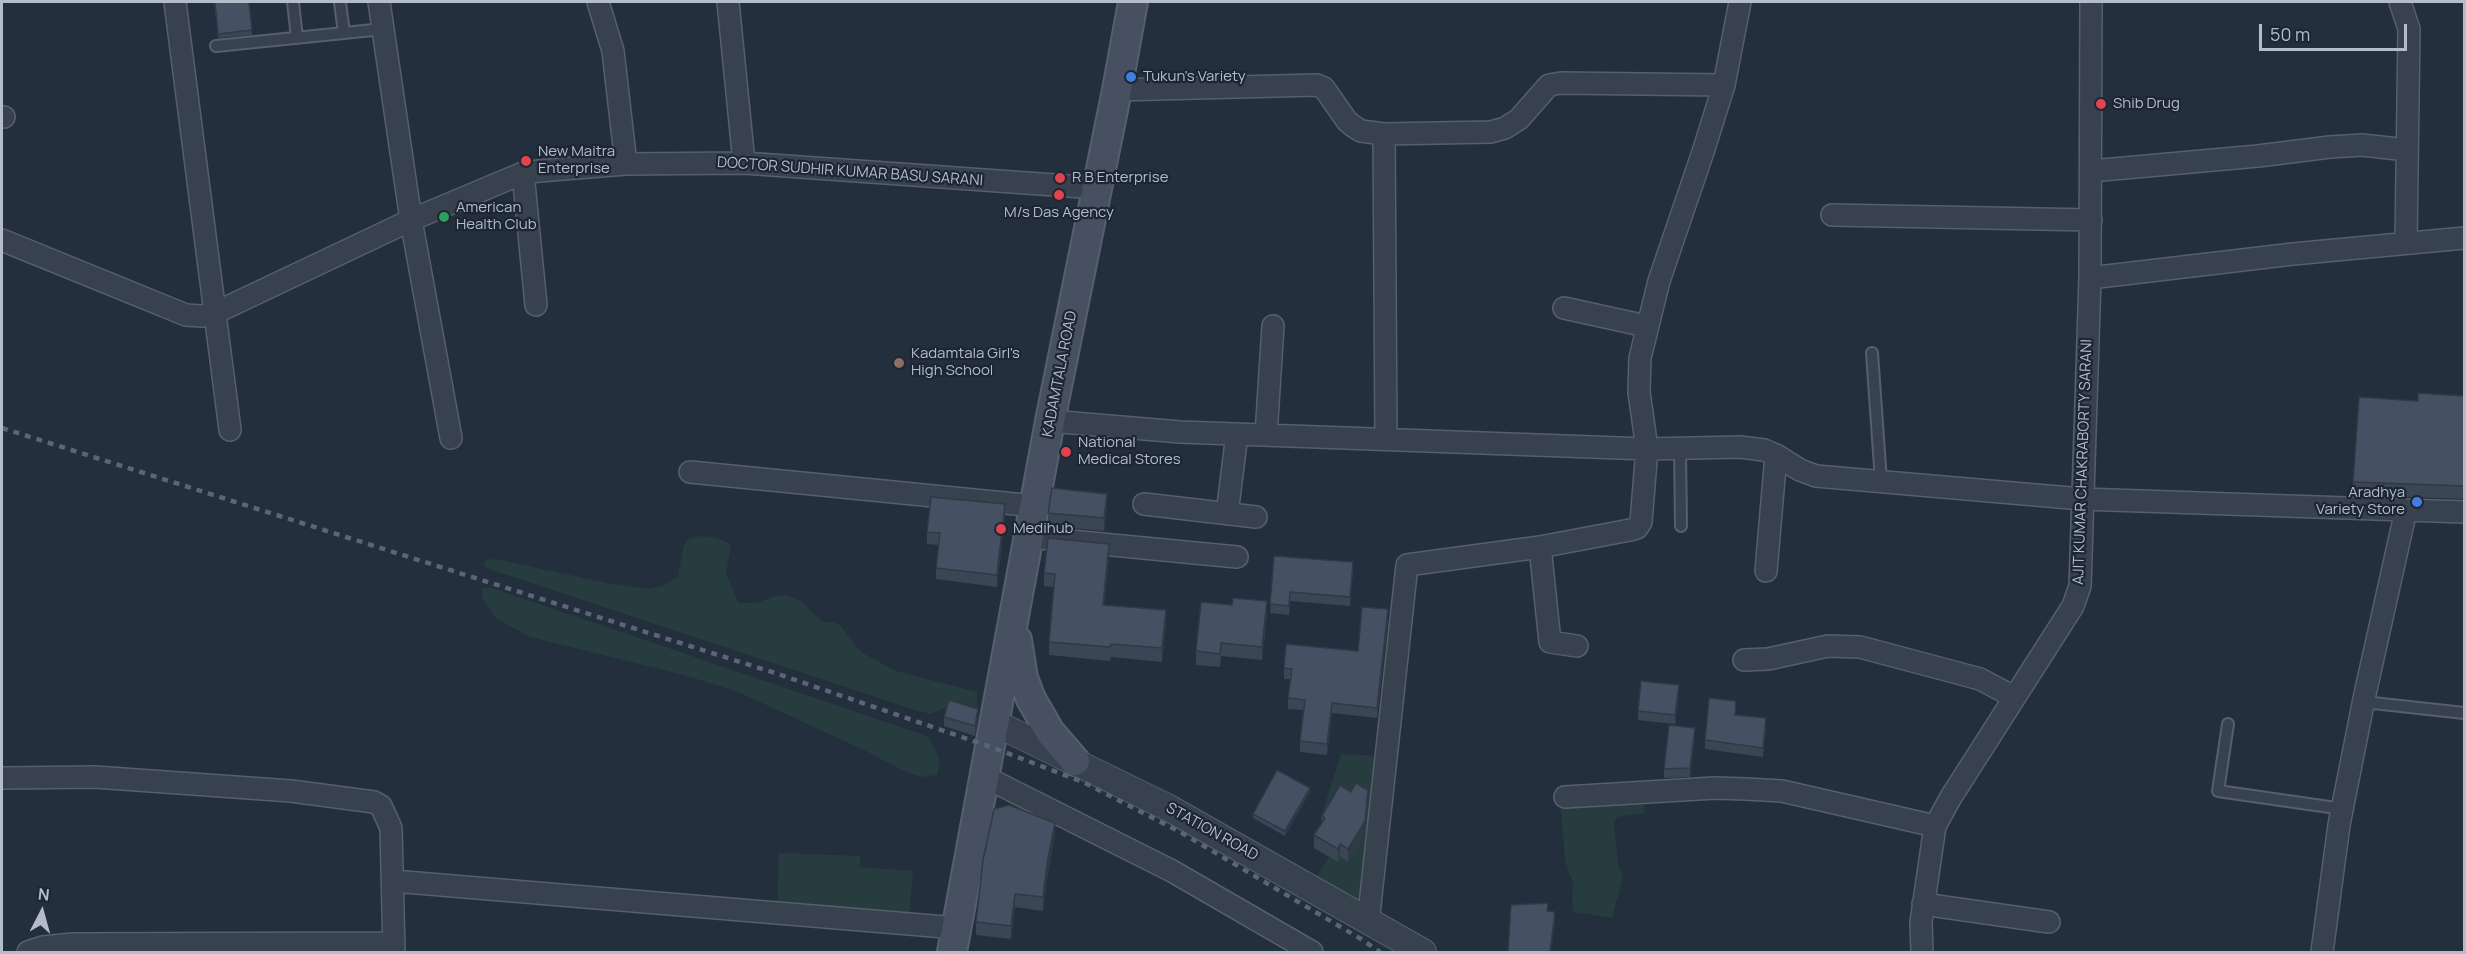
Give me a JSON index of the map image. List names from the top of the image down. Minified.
{"streets":{"main road":["KADAMTALA ROAD"],"street":["DOCTOR SUDHIR KUMAR BASU SARANI","AJIT KUMAR CHAKRABORTY SARANI","STATION ROAD"]},"crossings":[["DOCTOR SUDHIR KUMAR BASU SARANI","KADAMTALA ROAD"],["KADAMTALA ROAD","STATION ROAD"]],"places":["Tukun's Variety","Shib Drug","New Maitra Enterprise","R B Enterprise","M/s Das Agency","American Health Club","Kadamtala Girl's High School","National Medical Stores","Aradhya Variety Store","Medihub"],"scale_bar":"50 m","north":"top"}
